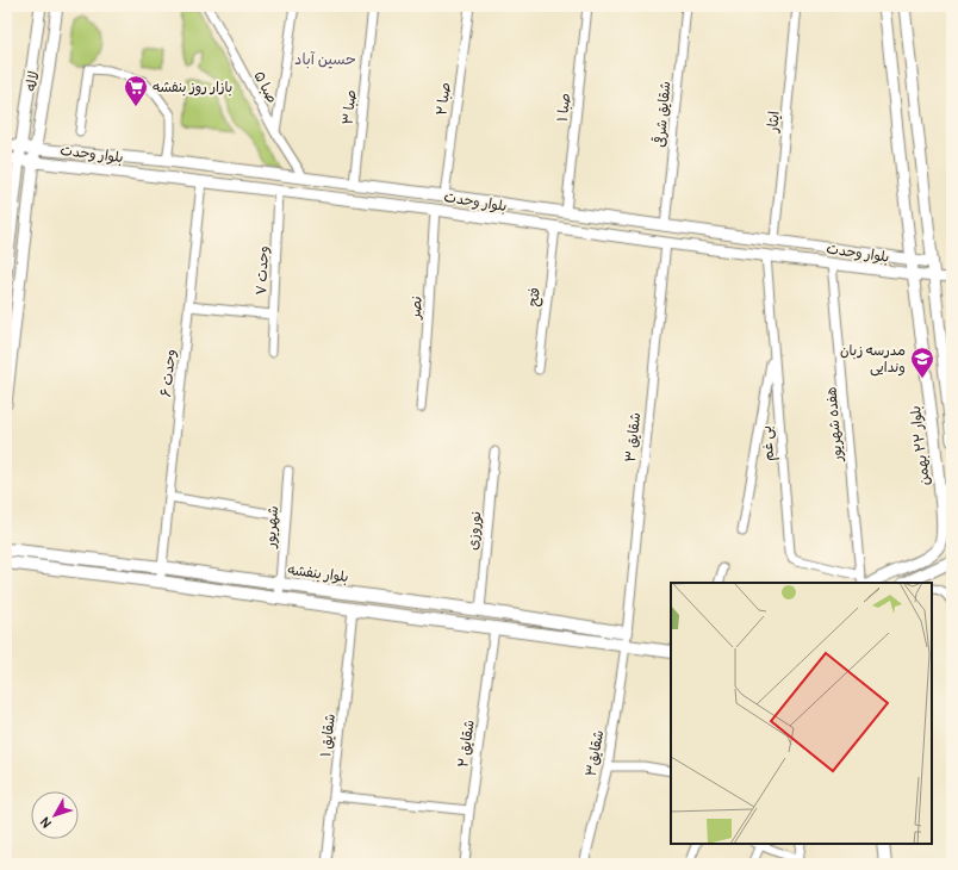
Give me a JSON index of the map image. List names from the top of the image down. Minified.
{"streets":{"main road":["بلوار بنفشه"],"street":["لاله","صبا ۵","صبا ۲","صبا ۳","صبا ۱","شقایق شرقی","ایثار","بلوار وحدت","وحدت ۷","فتح","نصر","وحدت ۶","هفده شهریور","شقایق ۳","بی غم","بلوار ۲۲ بهمن","شهریور","نوروزی","شقایق ۱","شقایق ۲","شقایق۳"]},"crossings":[["لاله","بلوار وحدت"],["صبا ۵","بلوار وحدت"],["صبا ۲","بلوار وحدت"],["صبا ۳","بلوار وحدت"],["صبا ۱","بلوار وحدت"],["شقایق شرقی","بلوار وحدت"],["ایثار","بلوار وحدت"],["بلوار وحدت","وحدت ۷"],["بلوار وحدت","فتح"],["بلوار وحدت","نصر"],["بلوار وحدت","وحدت ۶"],["بلوار وحدت","هفده شهریور"],["بلوار وحدت","شقایق ۳"],["بلوار وحدت","بی غم"],["بلوار وحدت","بلوار ۲۲ بهمن"],["وحدت ۶","بلوار بنفشه"],["هفده شهریور","بی غم"],["شقایق ۳","بلوار بنفشه"],["شقایق ۳","شقایق۳"],["شهریور","بلوار بنفشه"],["نوروزی","بلوار بنفشه"]],"districts":["حسین آباد"],"places":{"supermarket":["بازار روز بنفشه"],"school or university":["مدرسه زبان وندایی"]},"north":"bottom left"}
